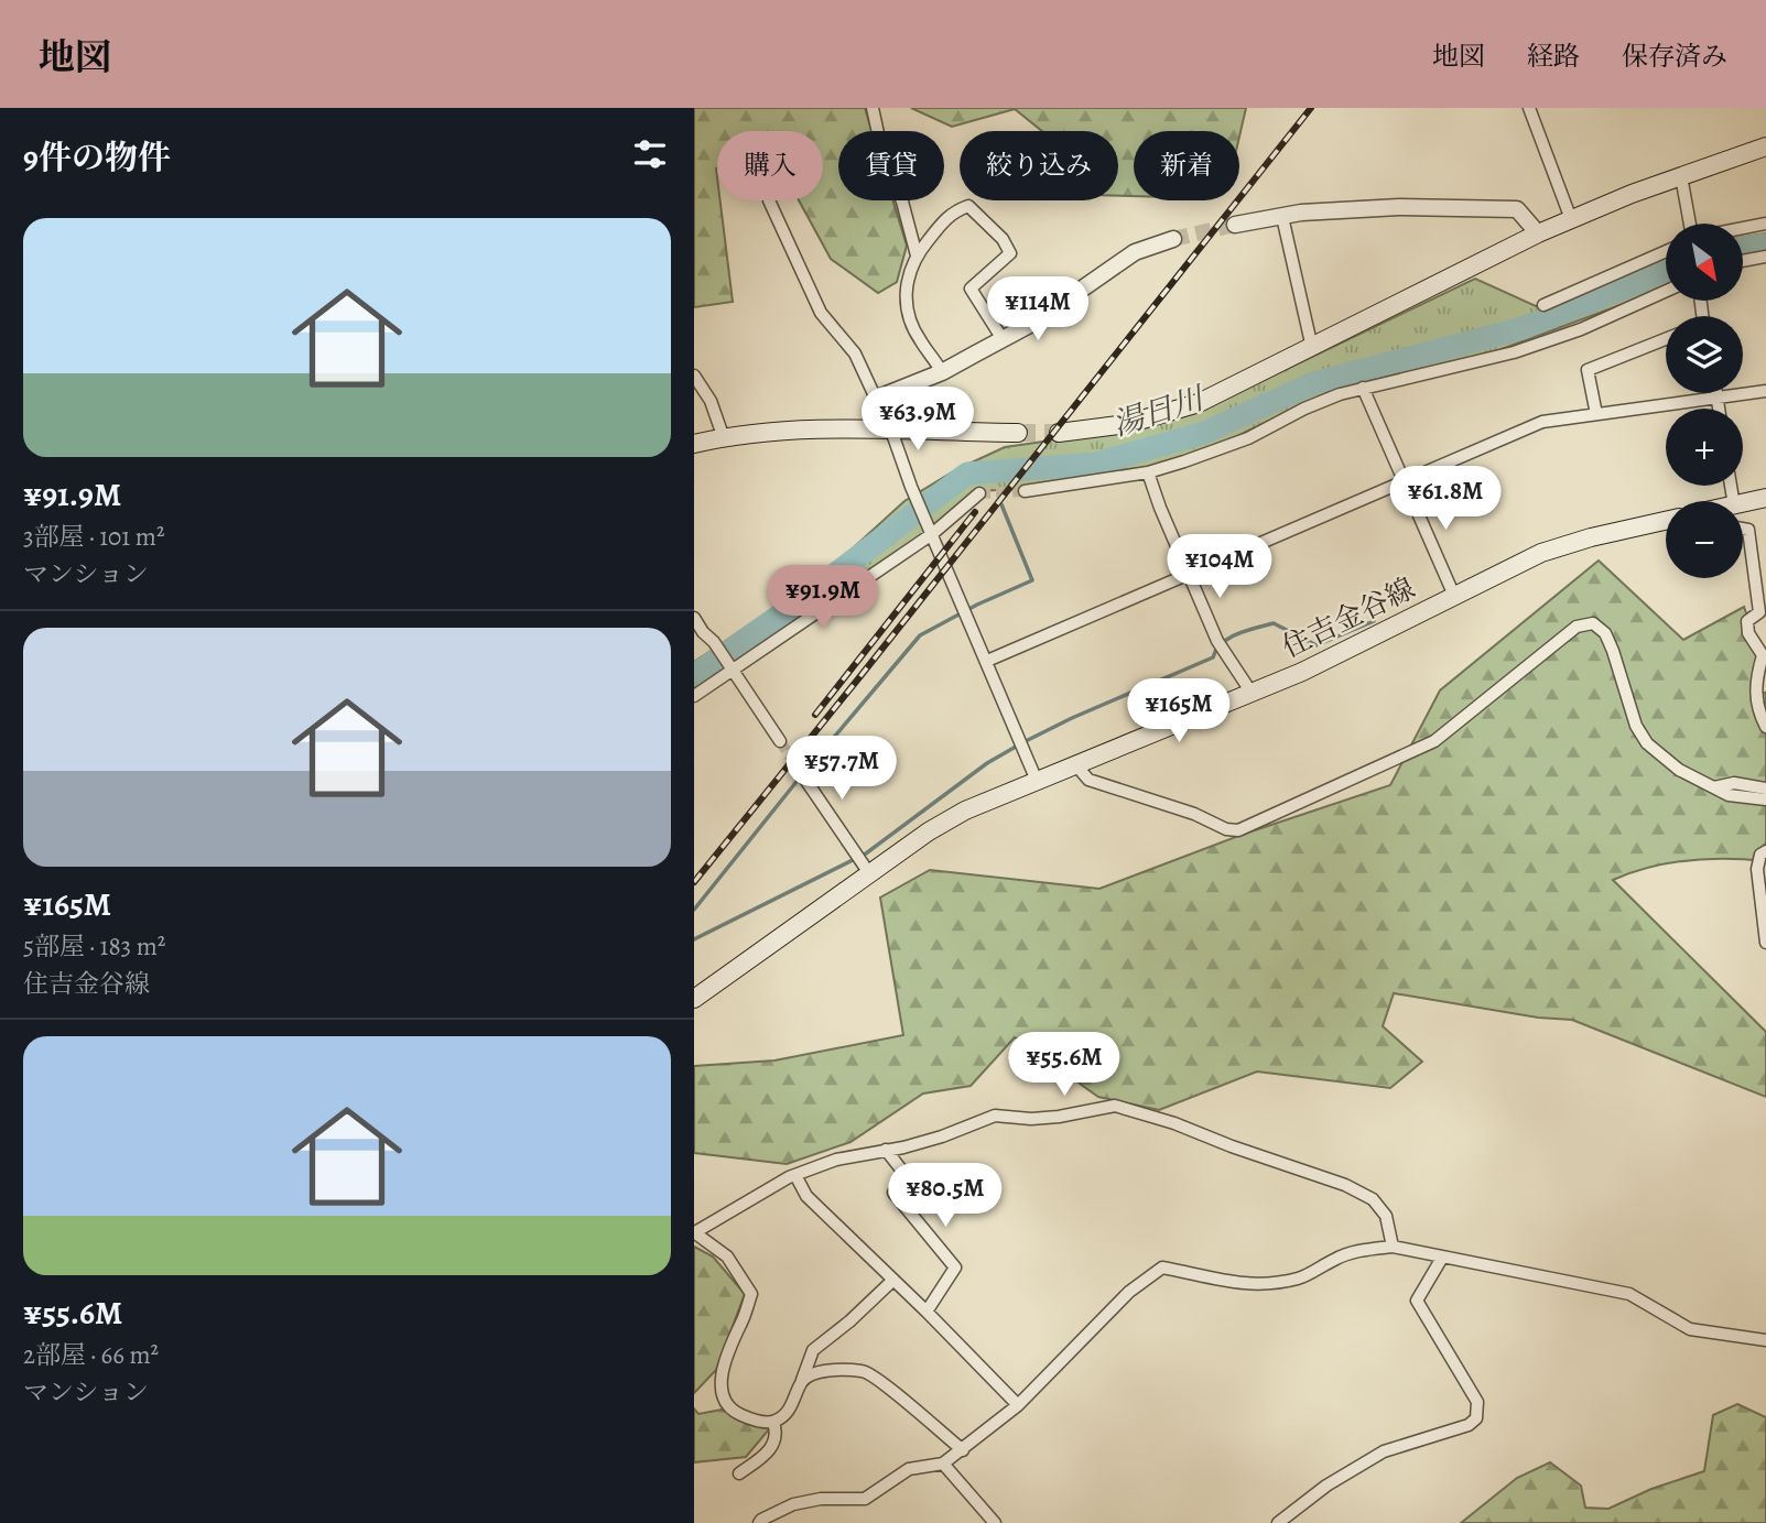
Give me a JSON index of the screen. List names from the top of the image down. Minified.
{"streets":{"main road":["住吉金谷線"]},"water":["湯日川"],"north":"bottom right","page":{"header":"地図","nav":["地図","経路","保存済み"],"heading":"9件の物件","chip":["購入","賃貸","絞り込み","新着"],"list":[{"name":"¥91.9M","note":"3部屋 · 101 m² · マンション"},{"name":"¥165M","note":"5部屋 · 183 m² · 住吉金谷線"},{"name":"¥55.6M","note":"2部屋 · 66 m² · マンション"}],"map_buttons":["+","−"],"price":["¥114M","¥63.9M","¥61.8M","¥104M","¥91.9M","¥165M","¥57.7M","¥55.6M","¥80.5M"]}}
